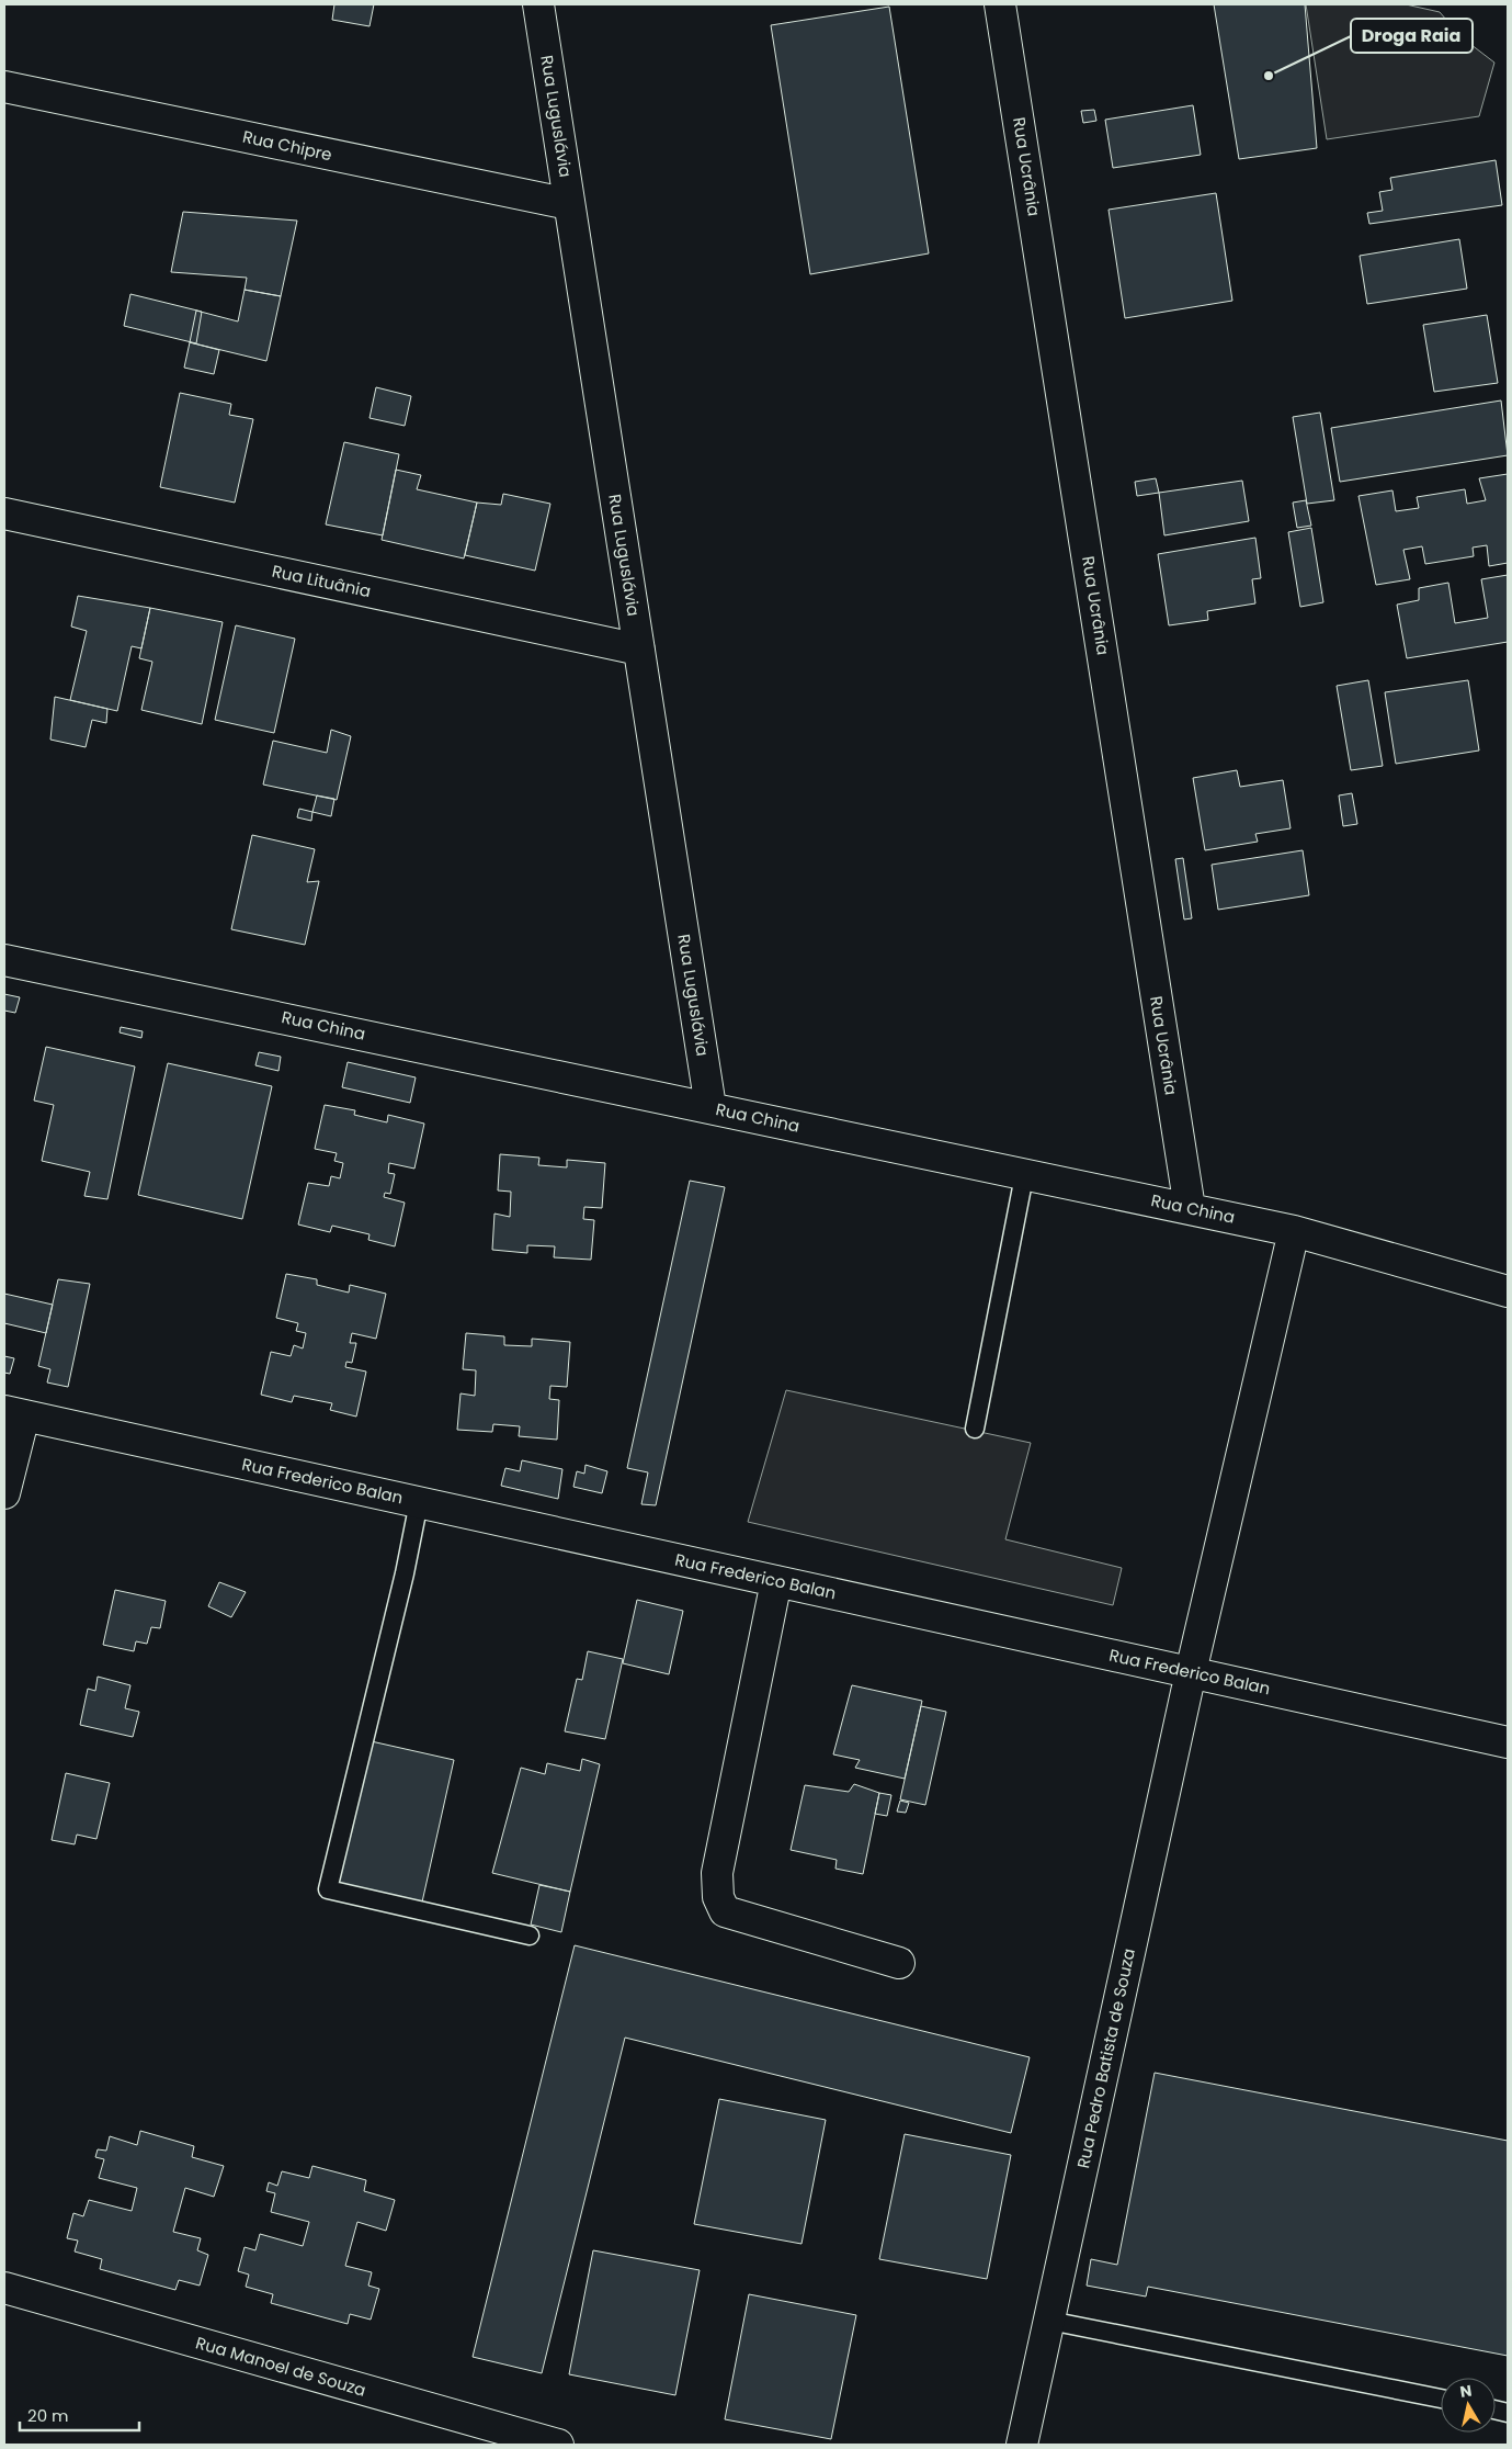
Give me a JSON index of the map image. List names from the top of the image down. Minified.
{"streets":{"street":["Rua Luguslávia","Rua Chipre","Rua Ucrânia","Rua Lituânia","Rua China","Rua Frederico Balan","Rua Pedro Batista de Souza","Rua Manoel de Souza"]},"crossings":[["Rua Luguslávia","Rua Chipre"],["Rua Luguslávia","Rua Lituânia"],["Rua Luguslávia","Rua China"],["Rua Ucrânia","Rua China"],["Rua China","Rua Pedro Batista de Souza"],["Rua Frederico Balan","Rua Pedro Batista de Souza"]],"places":["Droga Raia"],"scale_bar":"20 m","north":"top"}
